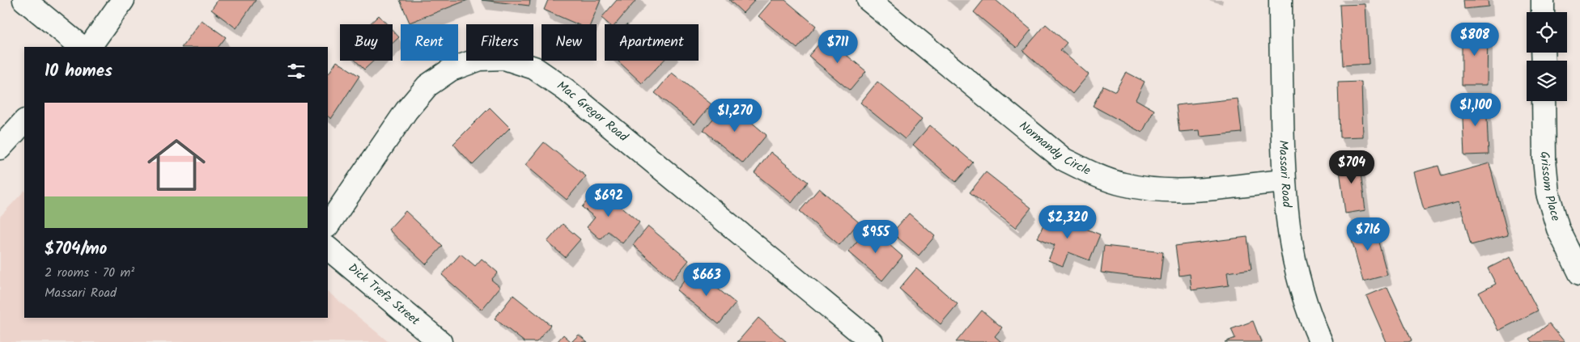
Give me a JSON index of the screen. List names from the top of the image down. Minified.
{"streets":{"street":["Mac Gregor Road","Normandy Circle","Massari Road","Grissom Place","Dick Trefz Street"]},"crossings":[["Normandy Circle","Massari Road"]],"page":{"price":["$808","$711","$1,100","$1,270","$704","$692","$2,320","$716","$955","$663"],"chip":["Buy","Rent","Filters","New","Apartment"],"heading":"10 homes","list":[{"name":"$704/mo","note":"2 rooms · 70 m² · Massari Road"}]}}
